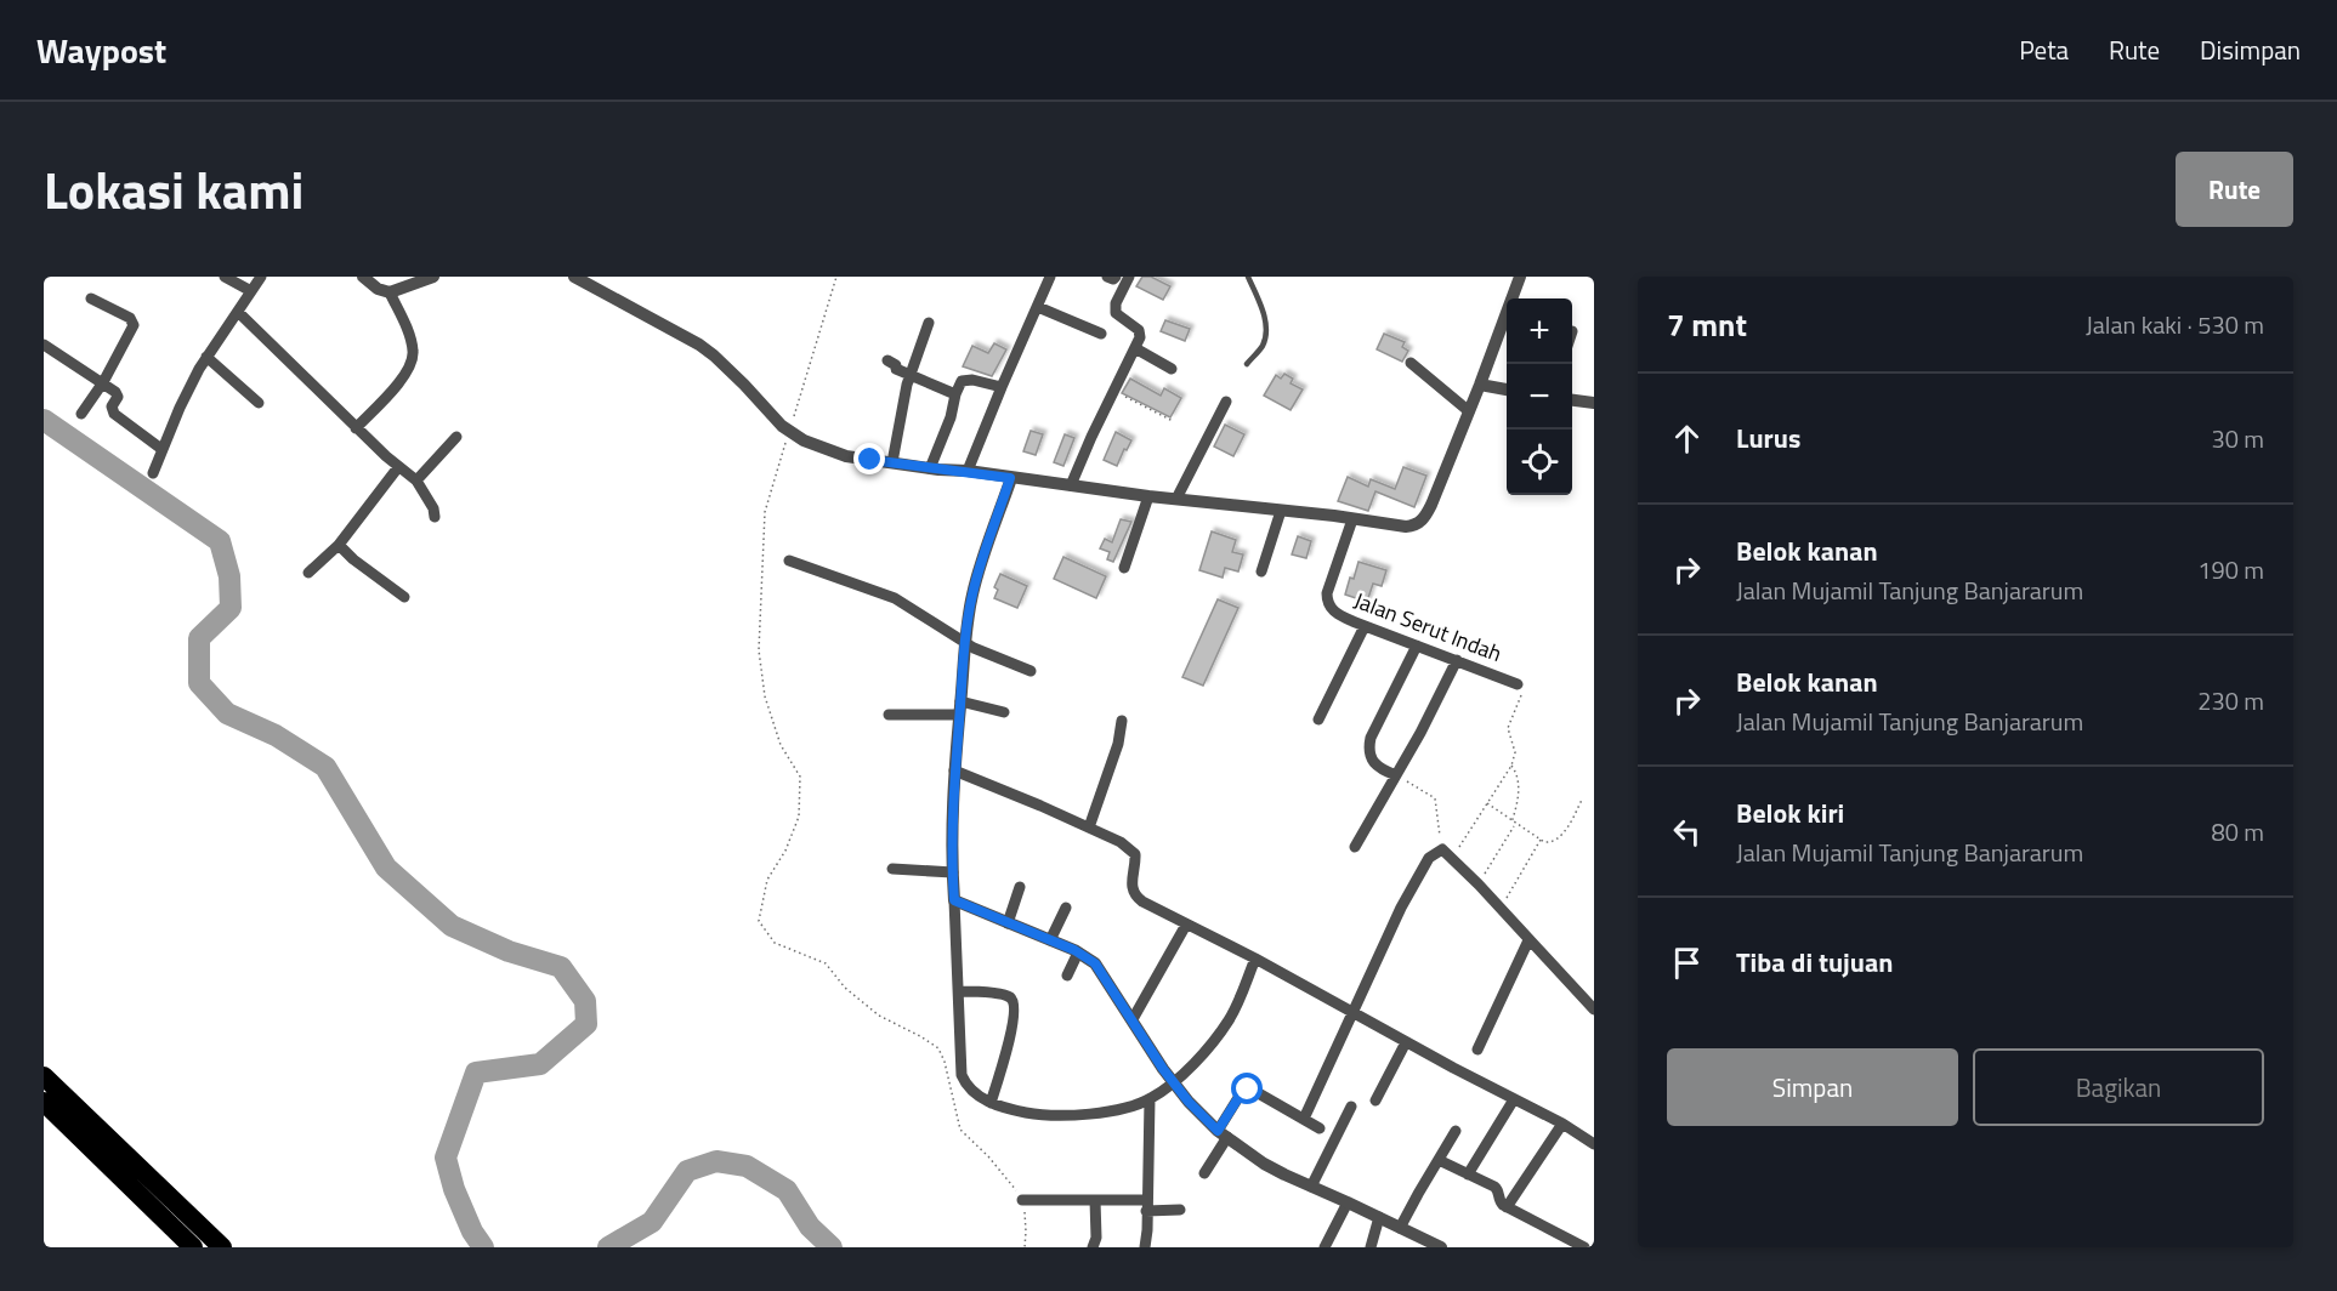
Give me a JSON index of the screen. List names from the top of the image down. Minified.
{"streets":{"street":["Jalan Serut Indah"]},"page":{"header":"Waypost","nav":["Peta","Rute","Disimpan"],"title":"Lokasi kami","buttons":["Rute",["Simpan","Bagikan"]],"heading":["7 mnt","Jalan kaki · 530 m"],"map_buttons":["+","−"],"list":[["Lurus","30 m"],["Belok kanan","Jalan Mujamil Tanjung Banjararum","190 m"],["Belok kanan","Jalan Mujamil Tanjung Banjararum","230 m"],["Belok kiri","Jalan Mujamil Tanjung Banjararum","80 m"],"Tiba di tujuan"]}}
